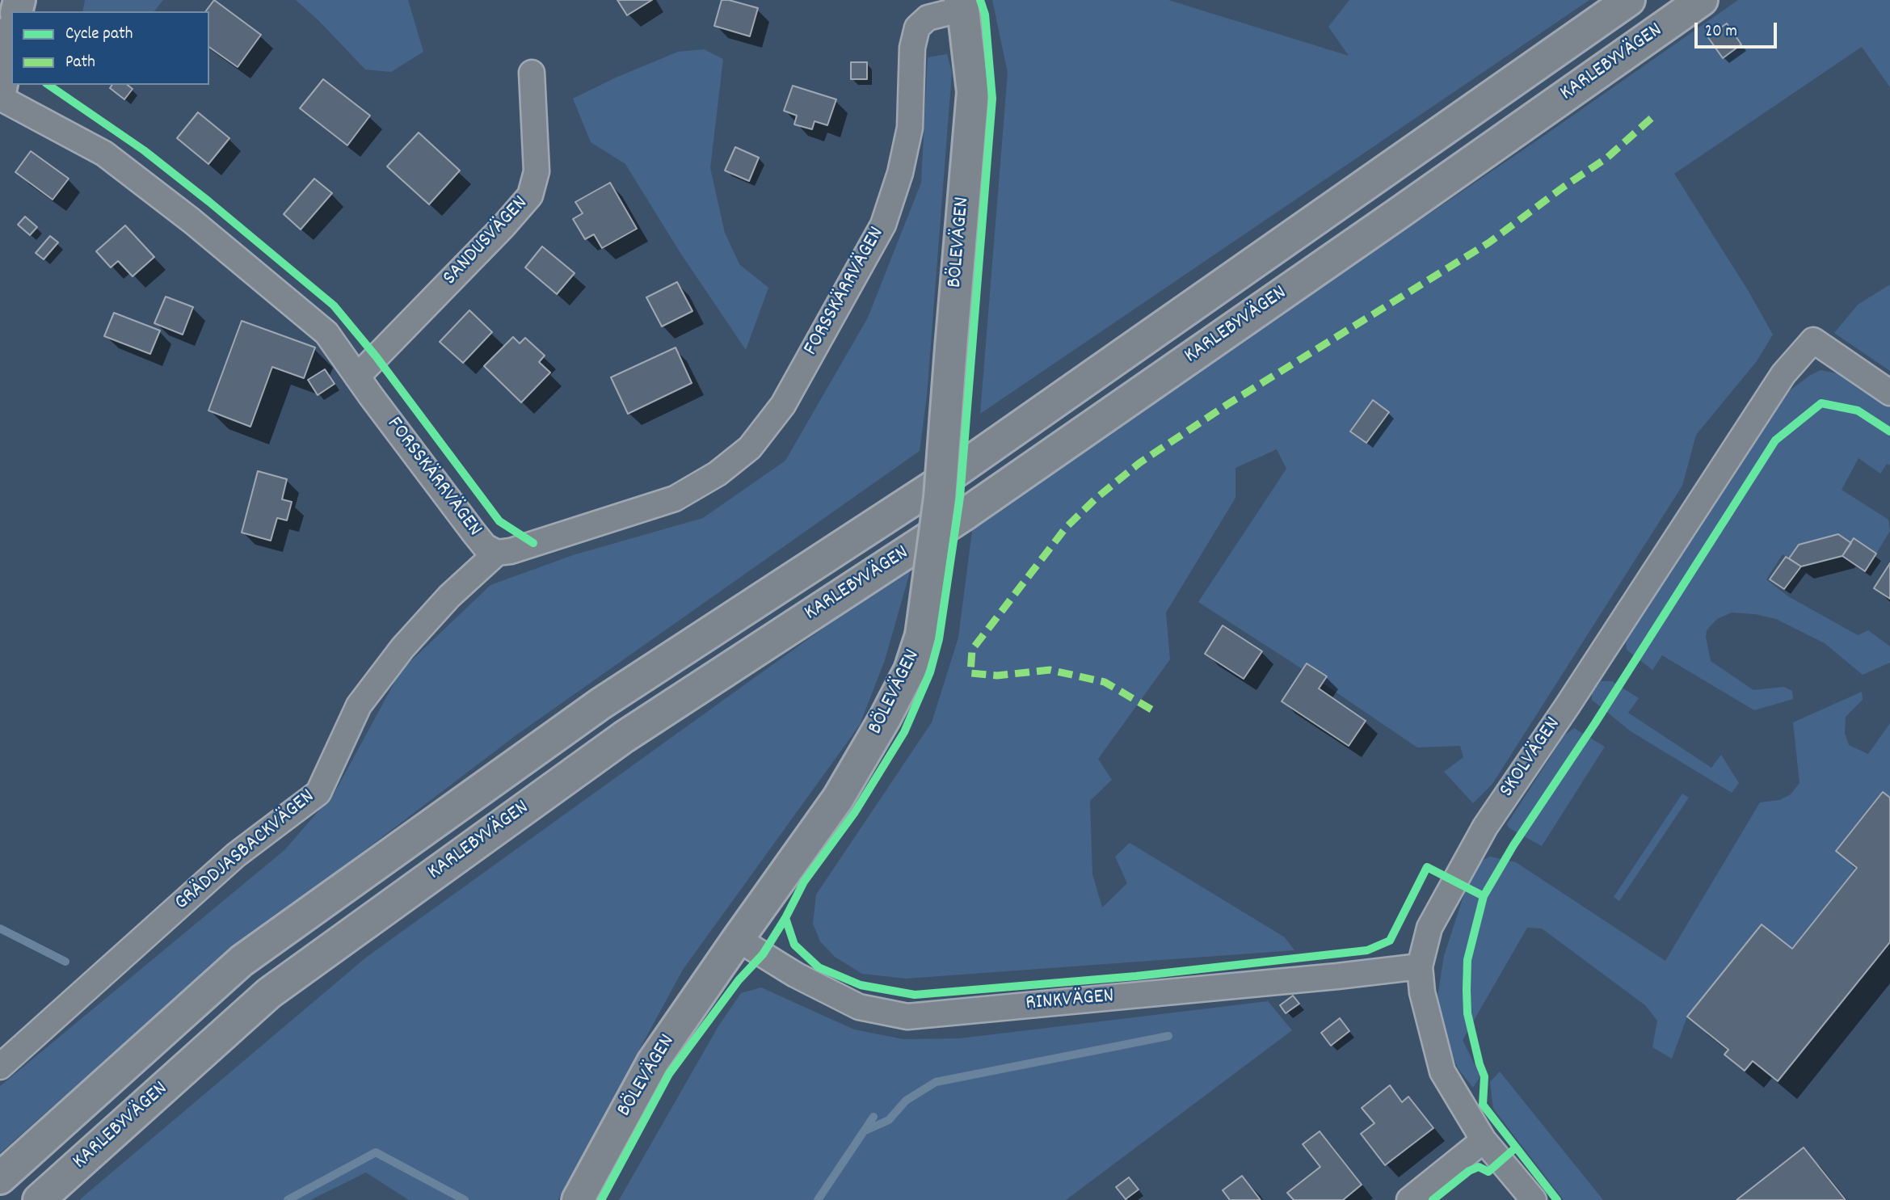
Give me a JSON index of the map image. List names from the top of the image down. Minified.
{"streets":{"main road":["KARLEBYVÄGEN","BÖLEVÄGEN"],"street":["SANDUSVÄGEN","FORSSKÄRRVÄGEN","SKOLVÄGEN","GRÄDDJASBACKVÄGEN","RINKVÄGEN"]},"crossings":[["SANDUSVÄGEN","FORSSKÄRRVÄGEN"],["BÖLEVÄGEN","FORSSKÄRRVÄGEN"],["BÖLEVÄGEN","RINKVÄGEN"],["FORSSKÄRRVÄGEN","GRÄDDJASBACKVÄGEN"],["SKOLVÄGEN","RINKVÄGEN"]],"legend":["Cycle path","Path"],"scale_bar":"20 m"}
